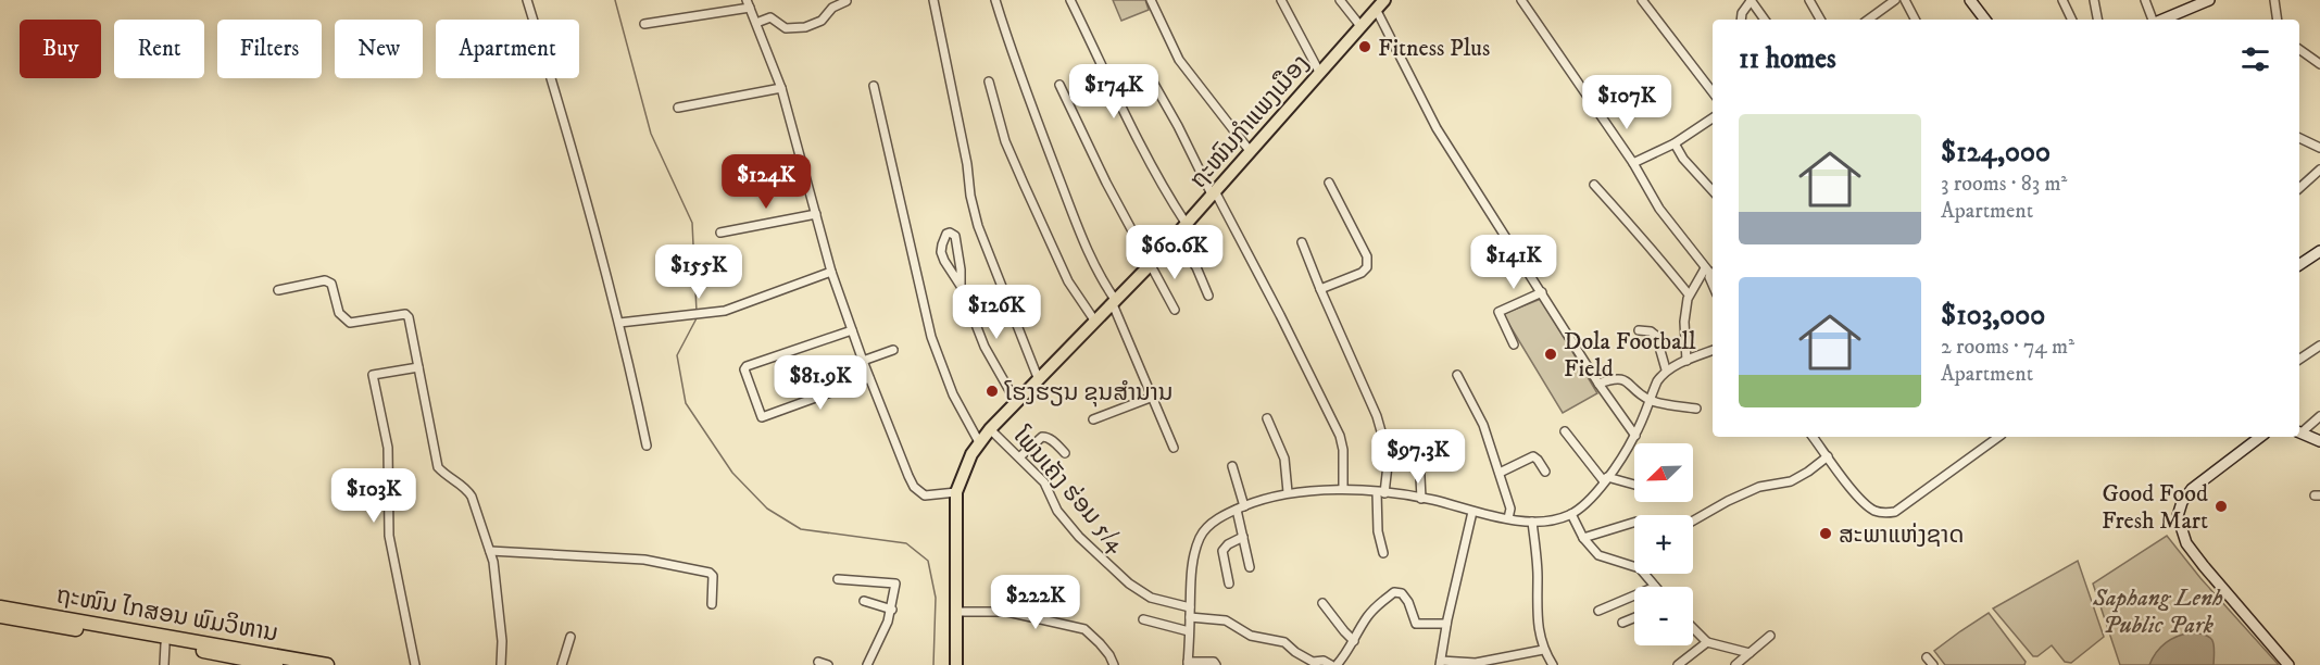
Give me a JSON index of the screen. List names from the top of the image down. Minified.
{"streets":{"highway":["ຖະໜົນ ໄກສອນ ພົມວິຫານ"],"main road":["ຖະໜົນກຳແພງເມືອງ"],"street":["ໂພນເຄັງ ຮ່ອມ 5/4"]},"crossings":[["ຖະໜົນກຳແພງເມືອງ","ໂພນເຄັງ ຮ່ອມ 5/4"]],"parks":["Saphang Lenh Public Park"],"places":["Fitness Plus","Dola Football Field","ໂຮງຮຽນ ຂຸນສຳນານ","Good Food Fresh Mart","ສະພາແຫ່ງຊາດ"],"north":"bottom left","page":{"chip":["Buy","Rent","Filters","New","Apartment"],"heading":"11 homes","price":["$174K","$107K","$124K","$60.6K","$141K","$155K","$126K","$81.9K","$97.3K","$103K","$222K"],"list":[{"name":"$124,000","note":"3 rooms · 83 m² · Apartment"},{"name":"$103,000","note":"2 rooms · 74 m² · Apartment"}],"map_buttons":["+","−"]}}
